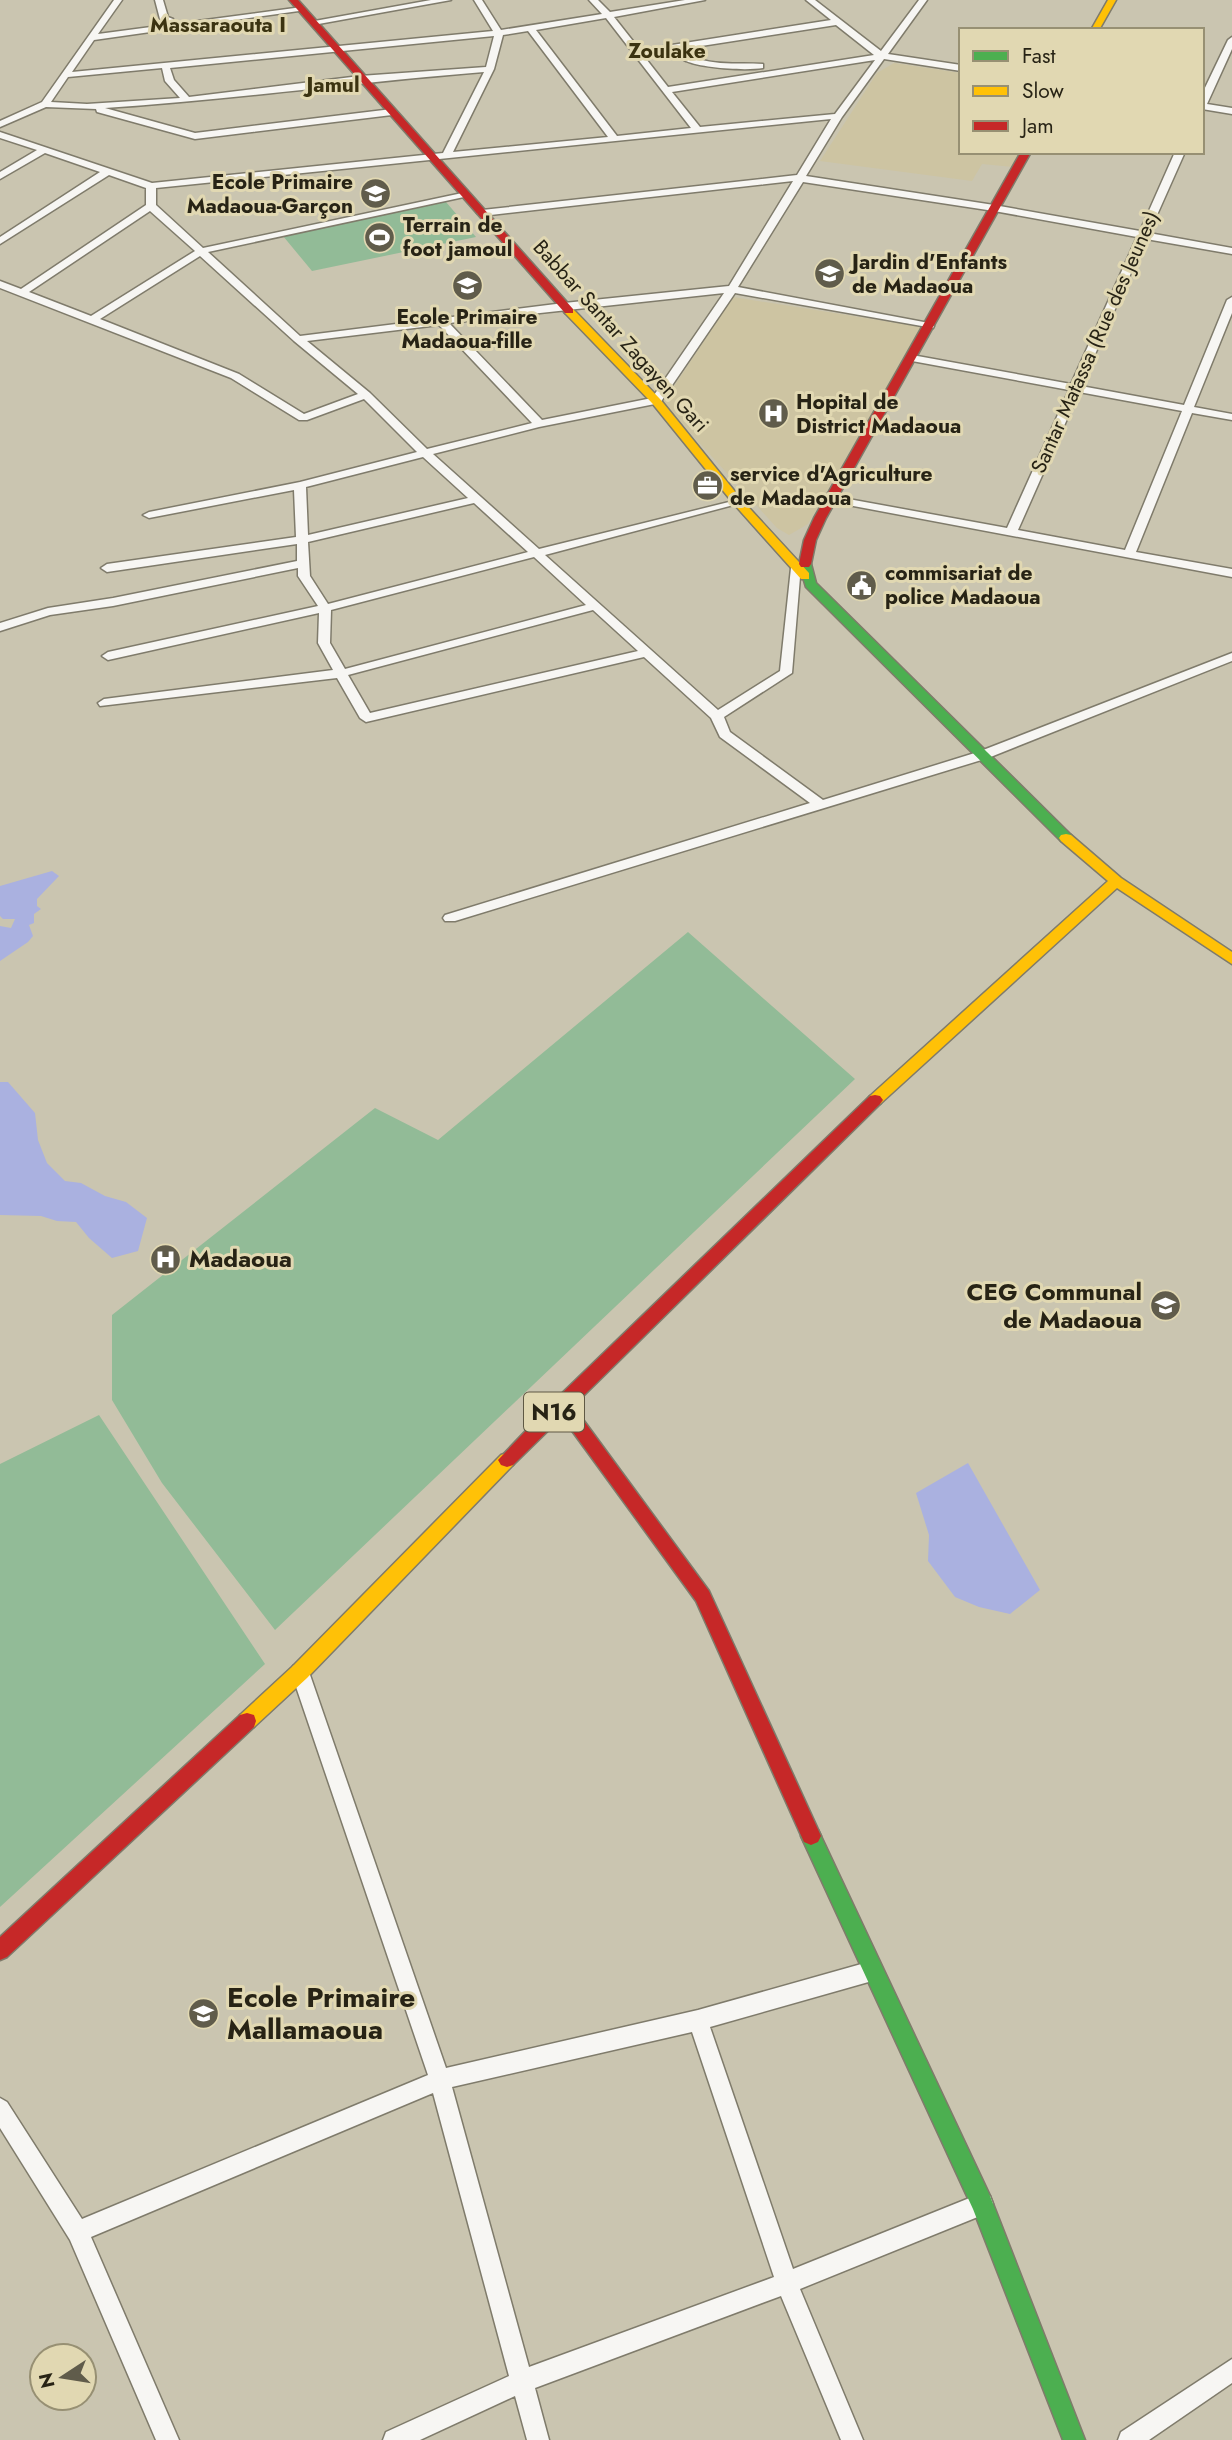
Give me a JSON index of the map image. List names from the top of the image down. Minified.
{"streets":{"main road":["Babbar Santar Zagayen Gari","N16"],"street":["Santar Matassa (Rue des Jeunes)"]},"crossings":[["Babbar Santar Zagayen Gari","N16"]],"districts":["Massaraouta I","Zoulake","Jamul"],"places":{"school or university":["Ecole Primaire Madaoua-Garçon","Jardin d'Enfants de Madaoua","Ecole Primaire Madaoua-fille","CEG Communal de Madaoua","Ecole Primaire Mallamaoua"],"sports":["Terrain de foot jamoul"],"hospital":["Hopital de District Madaoua","Madaoua"],"office":["service d'Agriculture de Madaoua"],"public building":["commisariat de police Madaoua"]},"legend":["Fast","Slow","Jam"],"north":"left"}
